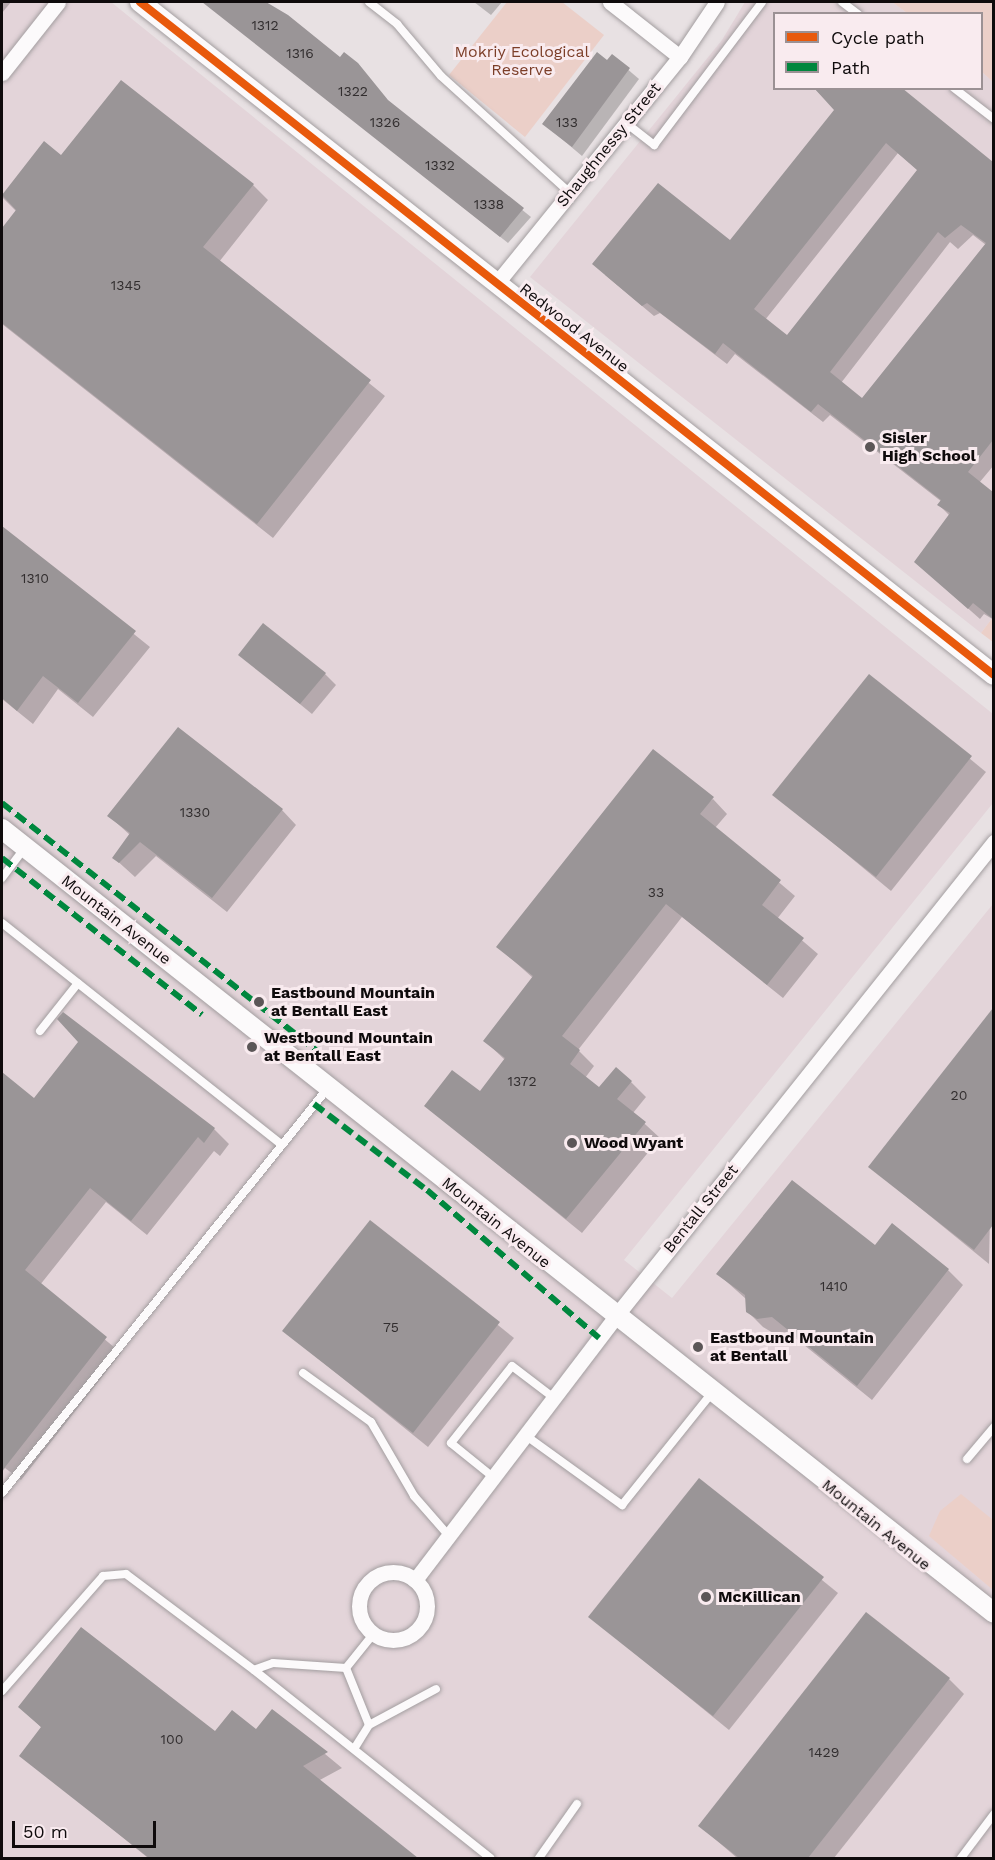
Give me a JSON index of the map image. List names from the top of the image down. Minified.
{"streets":{"street":["Shaughnessy Street","Redwood Avenue","Mountain Avenue","Bentall Street"]},"crossings":[["Shaughnessy Street","Redwood Avenue"],["Mountain Avenue","Bentall Street"]],"parks":["Mokriy Ecological Reserve"],"places":["Sisler High School","Eastbound Mountain at Bentall East","Westbound Mountain at Bentall East","Wood Wyant","Eastbound Mountain at Bentall","McKillican"],"house_numbers":["1312","1316","1322","1326","133","1332","1338","1345","1310","1330","33","1372","20","1410","75","100","1429"],"legend":["Cycle path","Path"],"scale_bar":"50 m"}
